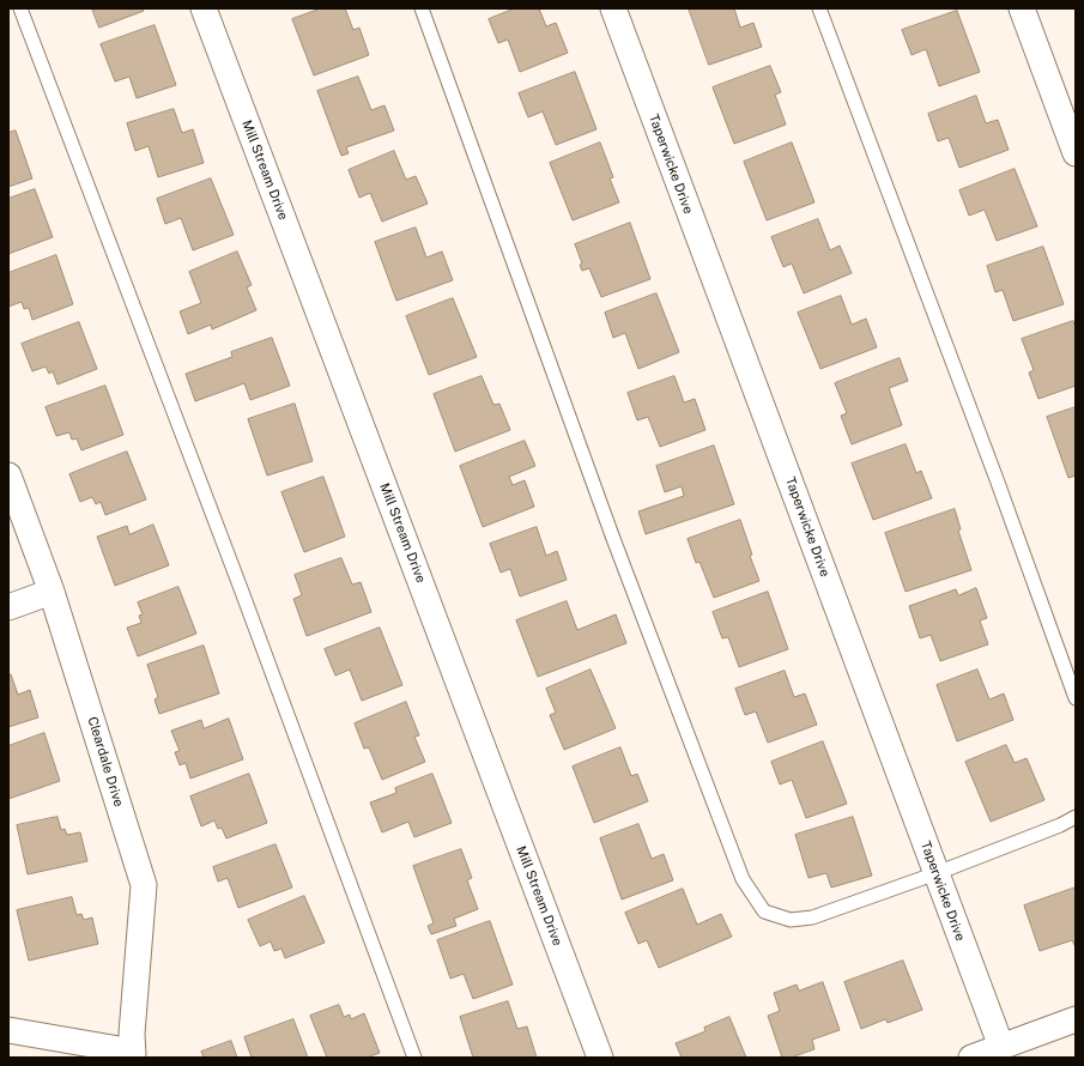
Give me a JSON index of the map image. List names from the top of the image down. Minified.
{"streets":{"street":["Taperwicke Drive","Mill Stream Drive","Cleardale Drive"]}}
